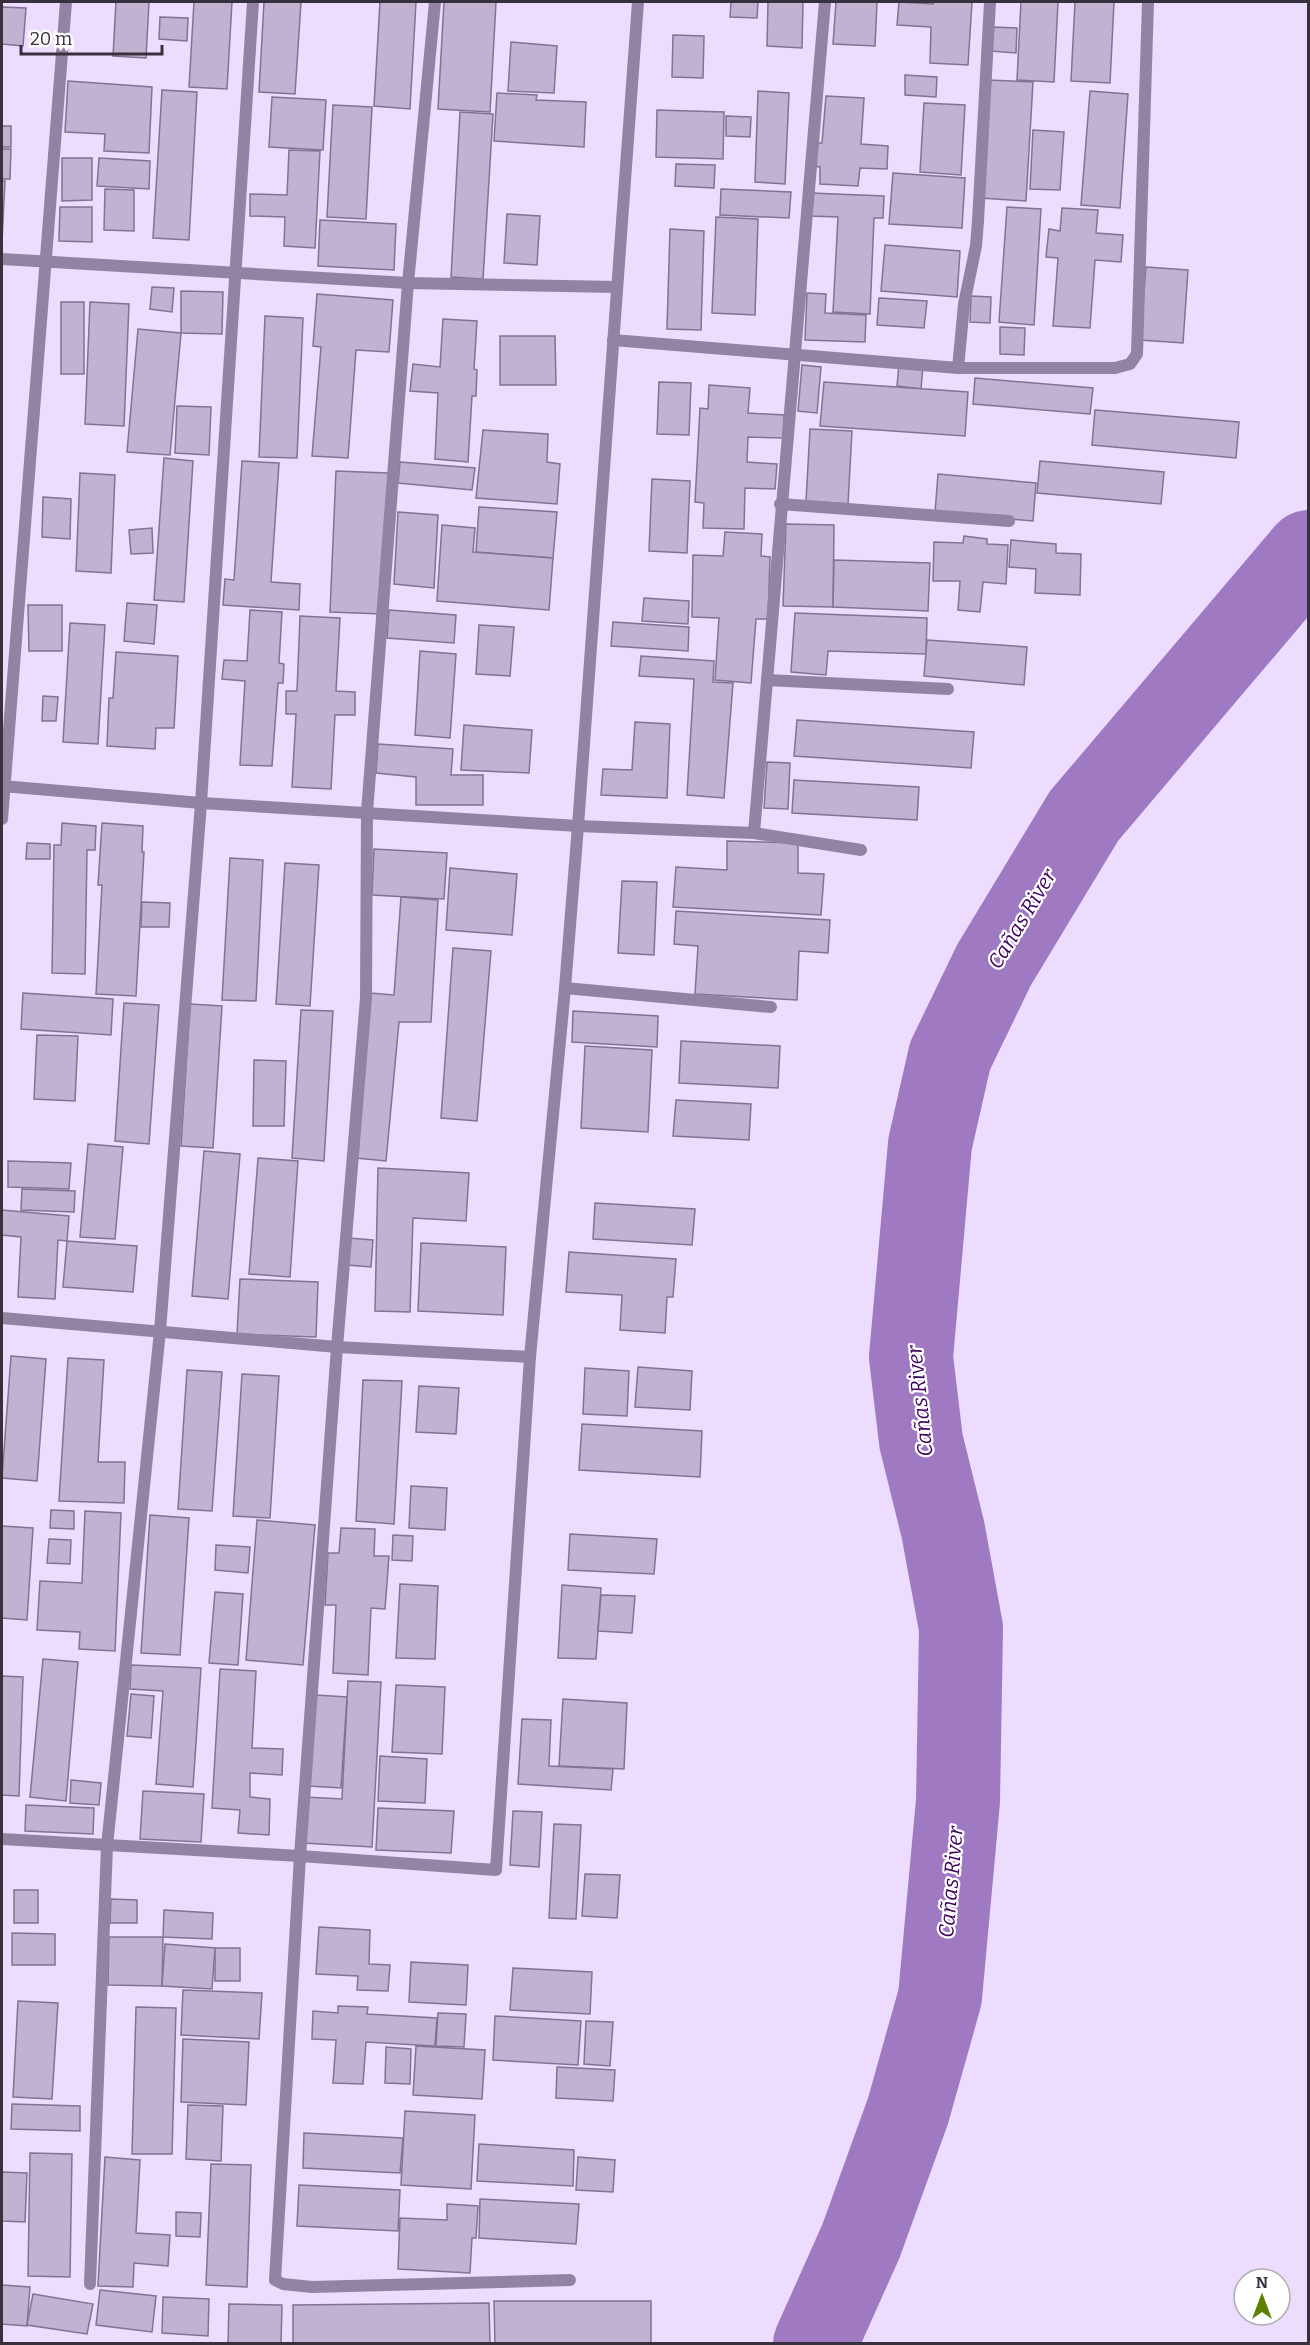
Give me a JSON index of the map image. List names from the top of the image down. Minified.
{"water":["Cañas River"],"scale_bar":"20 m","north":"top"}
